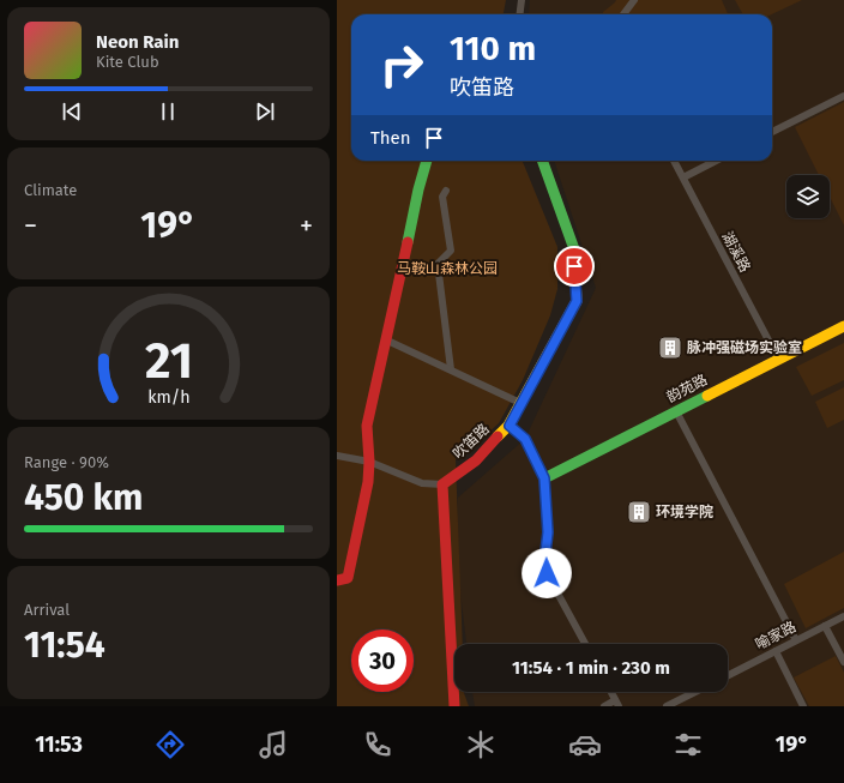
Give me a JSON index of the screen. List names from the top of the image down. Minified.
{"streets":{"street":["湖溪路","韵苑路","吹笛路","喻家路"]},"crossings":[["湖溪路","韵苑路"]],"parks":["马鞍山森林公园"],"places":{"building":["脉冲强磁场实验室","环境学院"]},"page":{"turn":["110 m","吹笛路"],"song":["Neon Rain","Kite Club"],"then":"Then","tile":["Climate",["Range · 90%","450 km"],["Arrival","11:54"]],"heat":["−","19°","+"],"limit":"30","trip":"11:54 · 1 min · 230 m","tabs":["11:53","19°"],"gauge":["21","km/h"]}}
